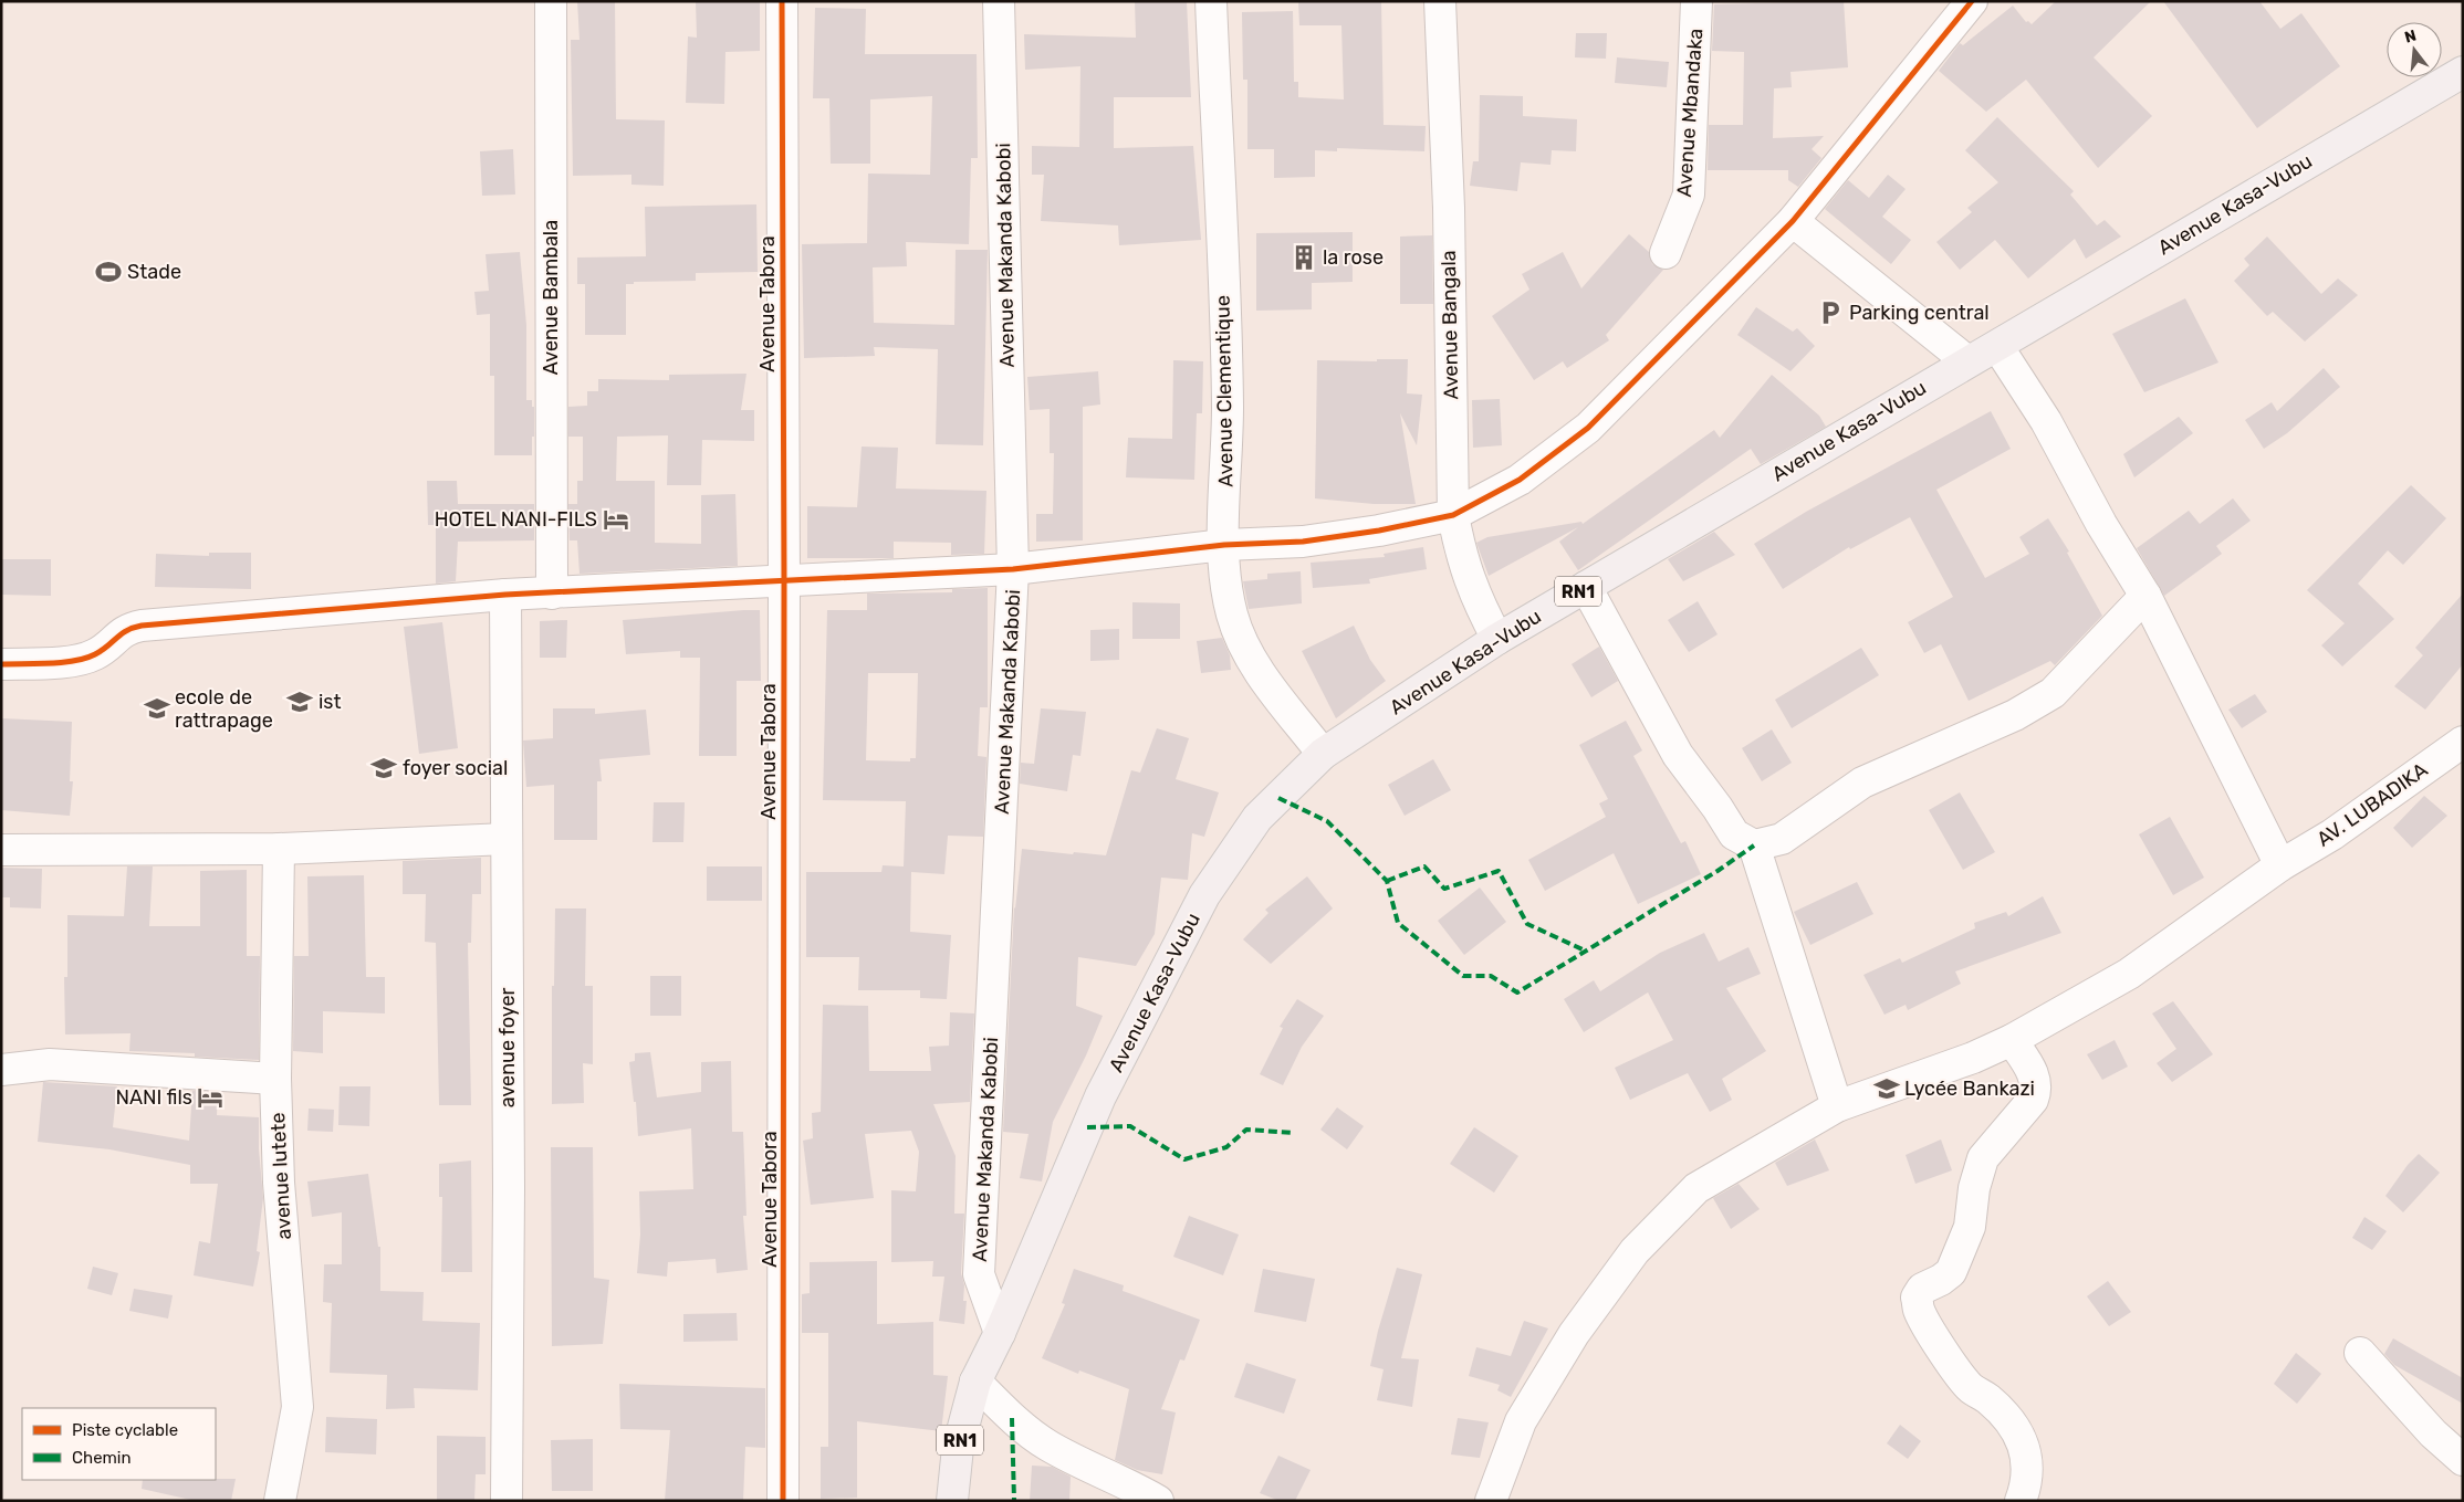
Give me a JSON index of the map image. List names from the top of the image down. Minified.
{"streets":{"highway":["Avenue Kasa-Vubu","RN1"],"street":["Avenue Mbandaka","Avenue Makanda Kabobi","Avenue Bambala","Avenue Tabora","Avenue Bangala","Avenue Clementique","AV. LUBADIKA","avenue foyer","avenue lutete"]},"crossings":[["Avenue Kasa-Vubu","Avenue Makanda Kabobi"],["Avenue Kasa-Vubu","Avenue Bangala"],["Avenue Kasa-Vubu","Avenue Clementique"],["Avenue Kasa-Vubu","RN1"]],"places":{"building":["la rose"],"sports":["Stade"],"parking":["Parking central"],"hotel":["HOTEL NANI-FILS","NANI fils"],"school or university":["ist","ecole de rattrapage","foyer social","Lycée Bankazi"]},"legend":["Piste cyclable","Chemin"],"north":"top"}
